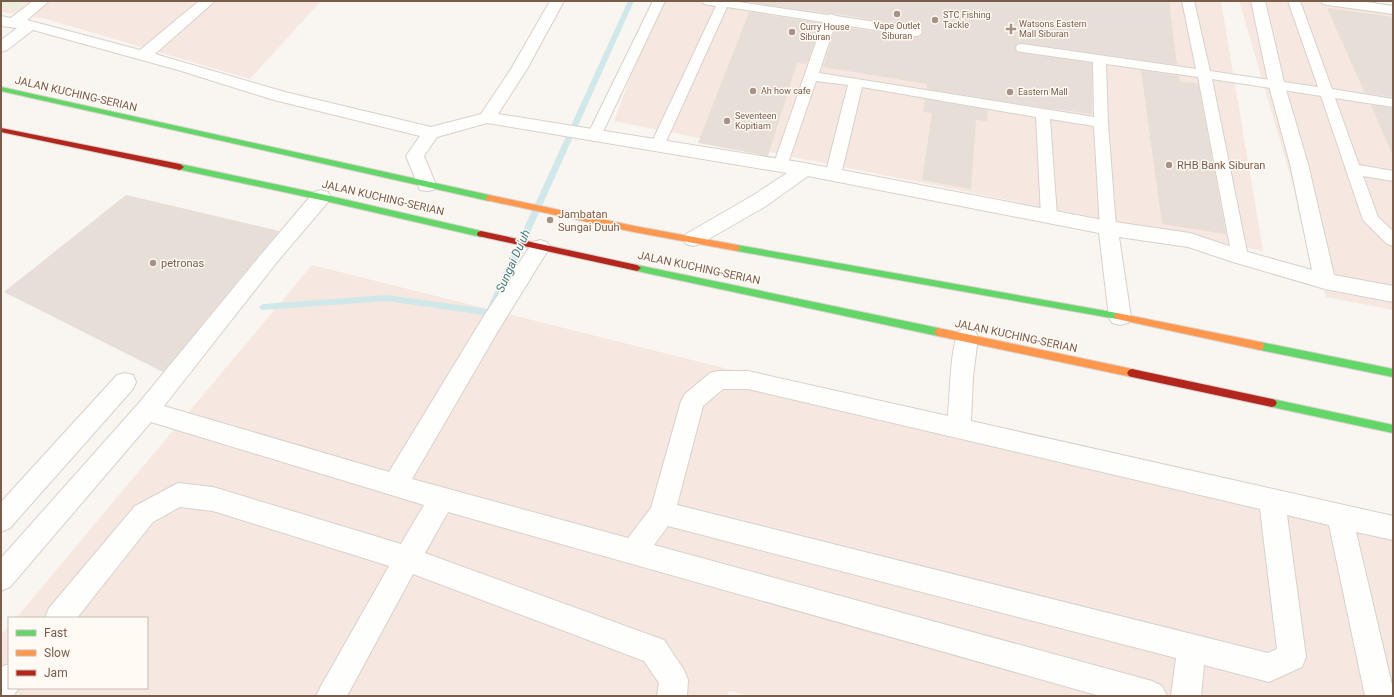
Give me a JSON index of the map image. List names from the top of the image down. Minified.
{"streets":{"highway":["JALAN KUCHING-SERIAN"]},"water":["Sungai Du'uh"],"places":{"other":["Vape Outlet Siburan","STC Fishing Tackle","Curry House Siburan","Ah how cafe","Eastern Mall","Seventeen Kopitiam","RHB Bank Siburan","Jambatan Sungai Duuh","petronas"],"health":["Watsons Eastern Mall Siburan"]},"legend":["Fast","Slow","Jam"]}
